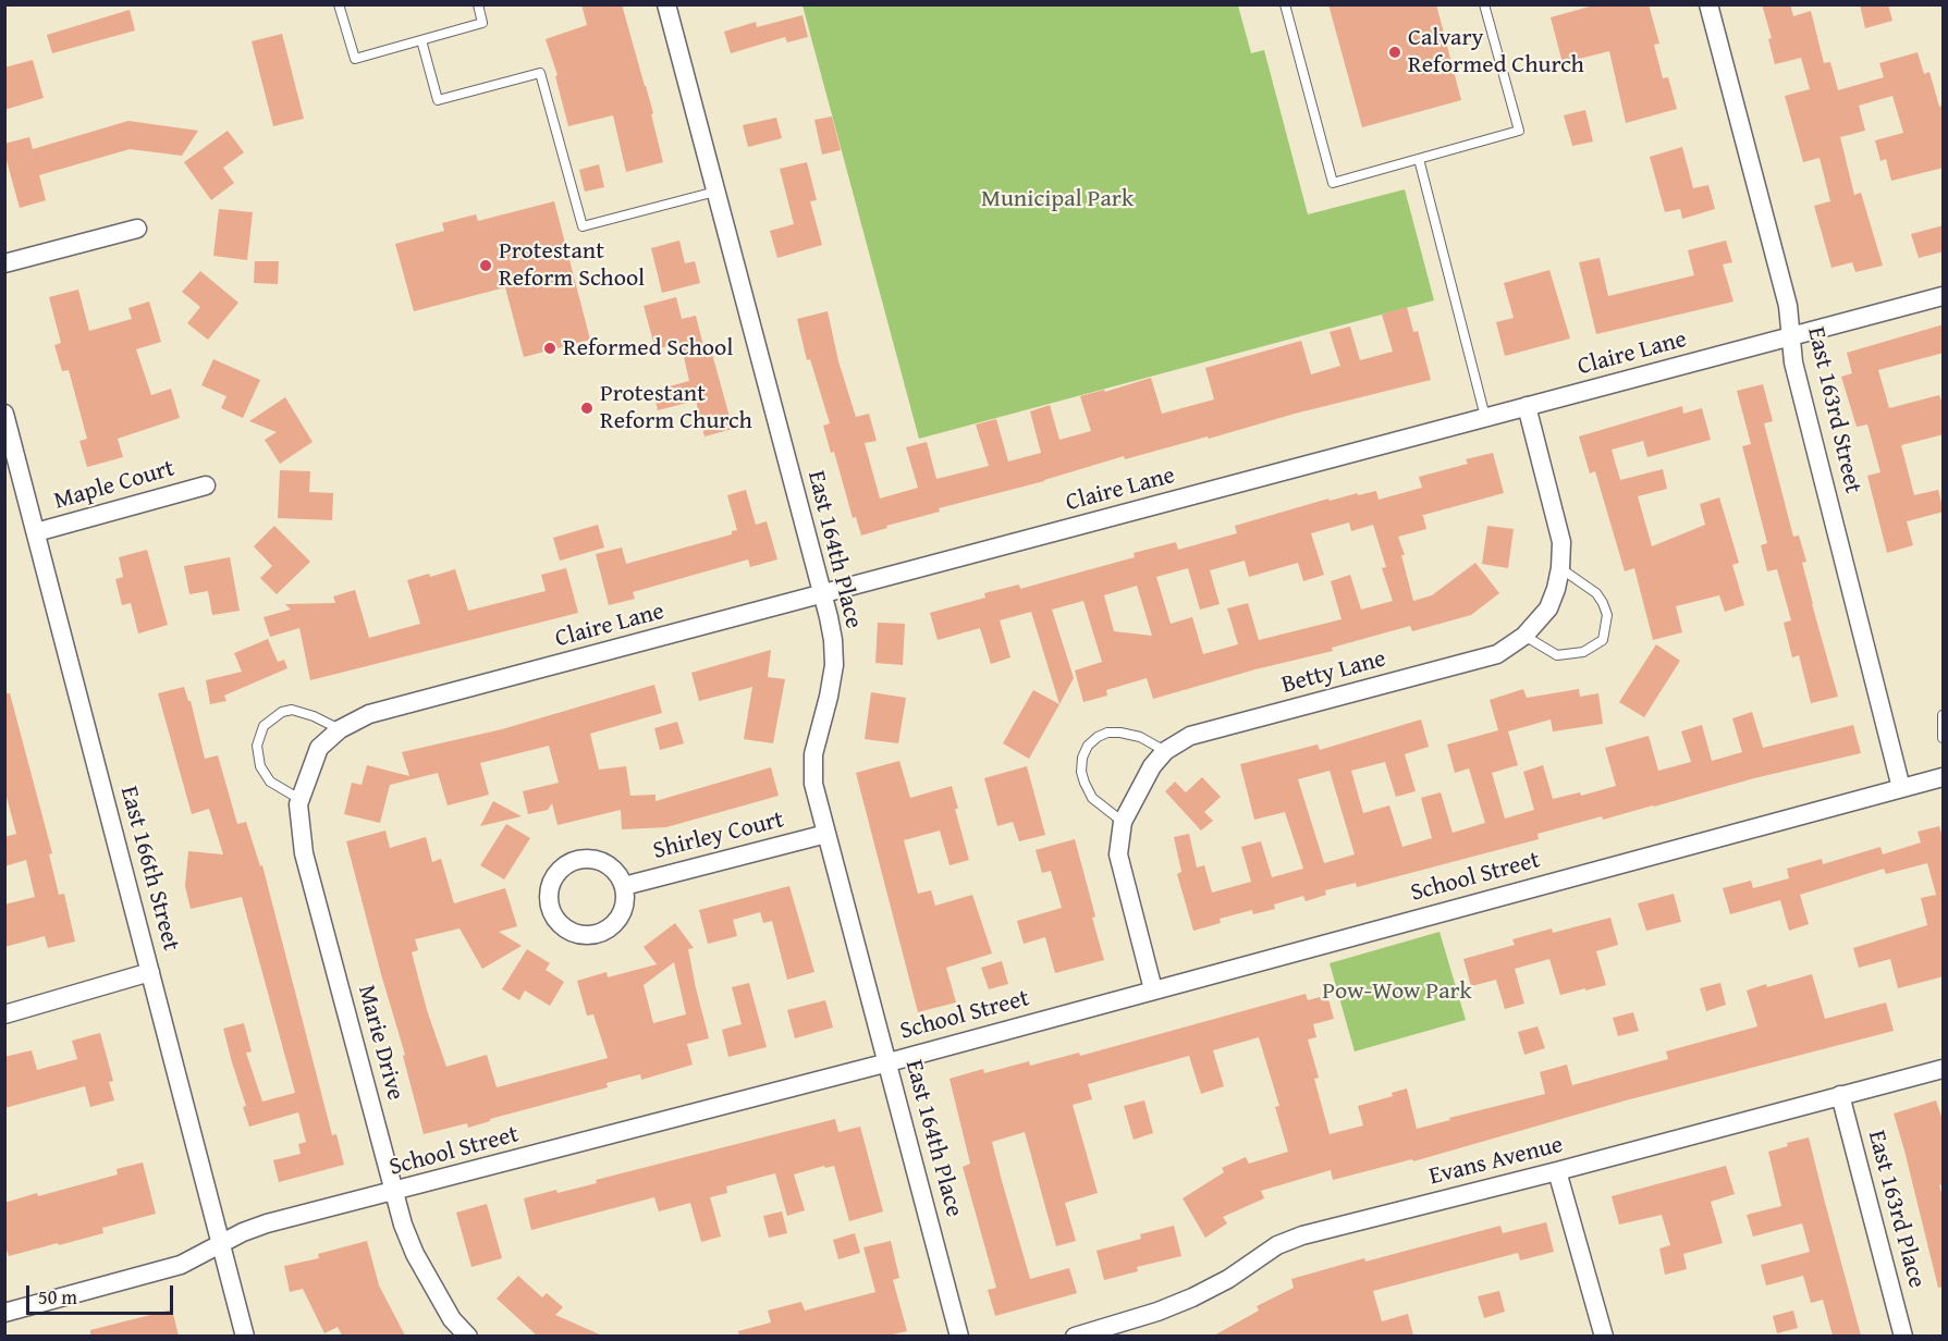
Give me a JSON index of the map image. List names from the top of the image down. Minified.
{"streets":{"street":["Claire Lane","East 163rd Street","Maple Court","East 164th Place","Betty Lane","Shirley Court","East 166th Street","School Street","Marie Drive","Evans Avenue","East 163rd Place"]},"crossings":[["Claire Lane","East 163rd Street"],["Claire Lane","East 164th Place"],["Claire Lane","Betty Lane"],["Claire Lane","Marie Drive"],["East 163rd Street","School Street"],["Maple Court","East 166th Street"],["East 164th Place","Shirley Court"],["East 164th Place","School Street"],["Betty Lane","School Street"],["East 166th Street","School Street"],["School Street","Marie Drive"],["Evans Avenue","East 163rd Place"]],"parks":["Municipal Park","Pow-Wow Park"],"places":["Calvary Reformed Church","Protestant Reform School","Reformed School","Protestant Reform Church"],"scale_bar":"50 m"}
